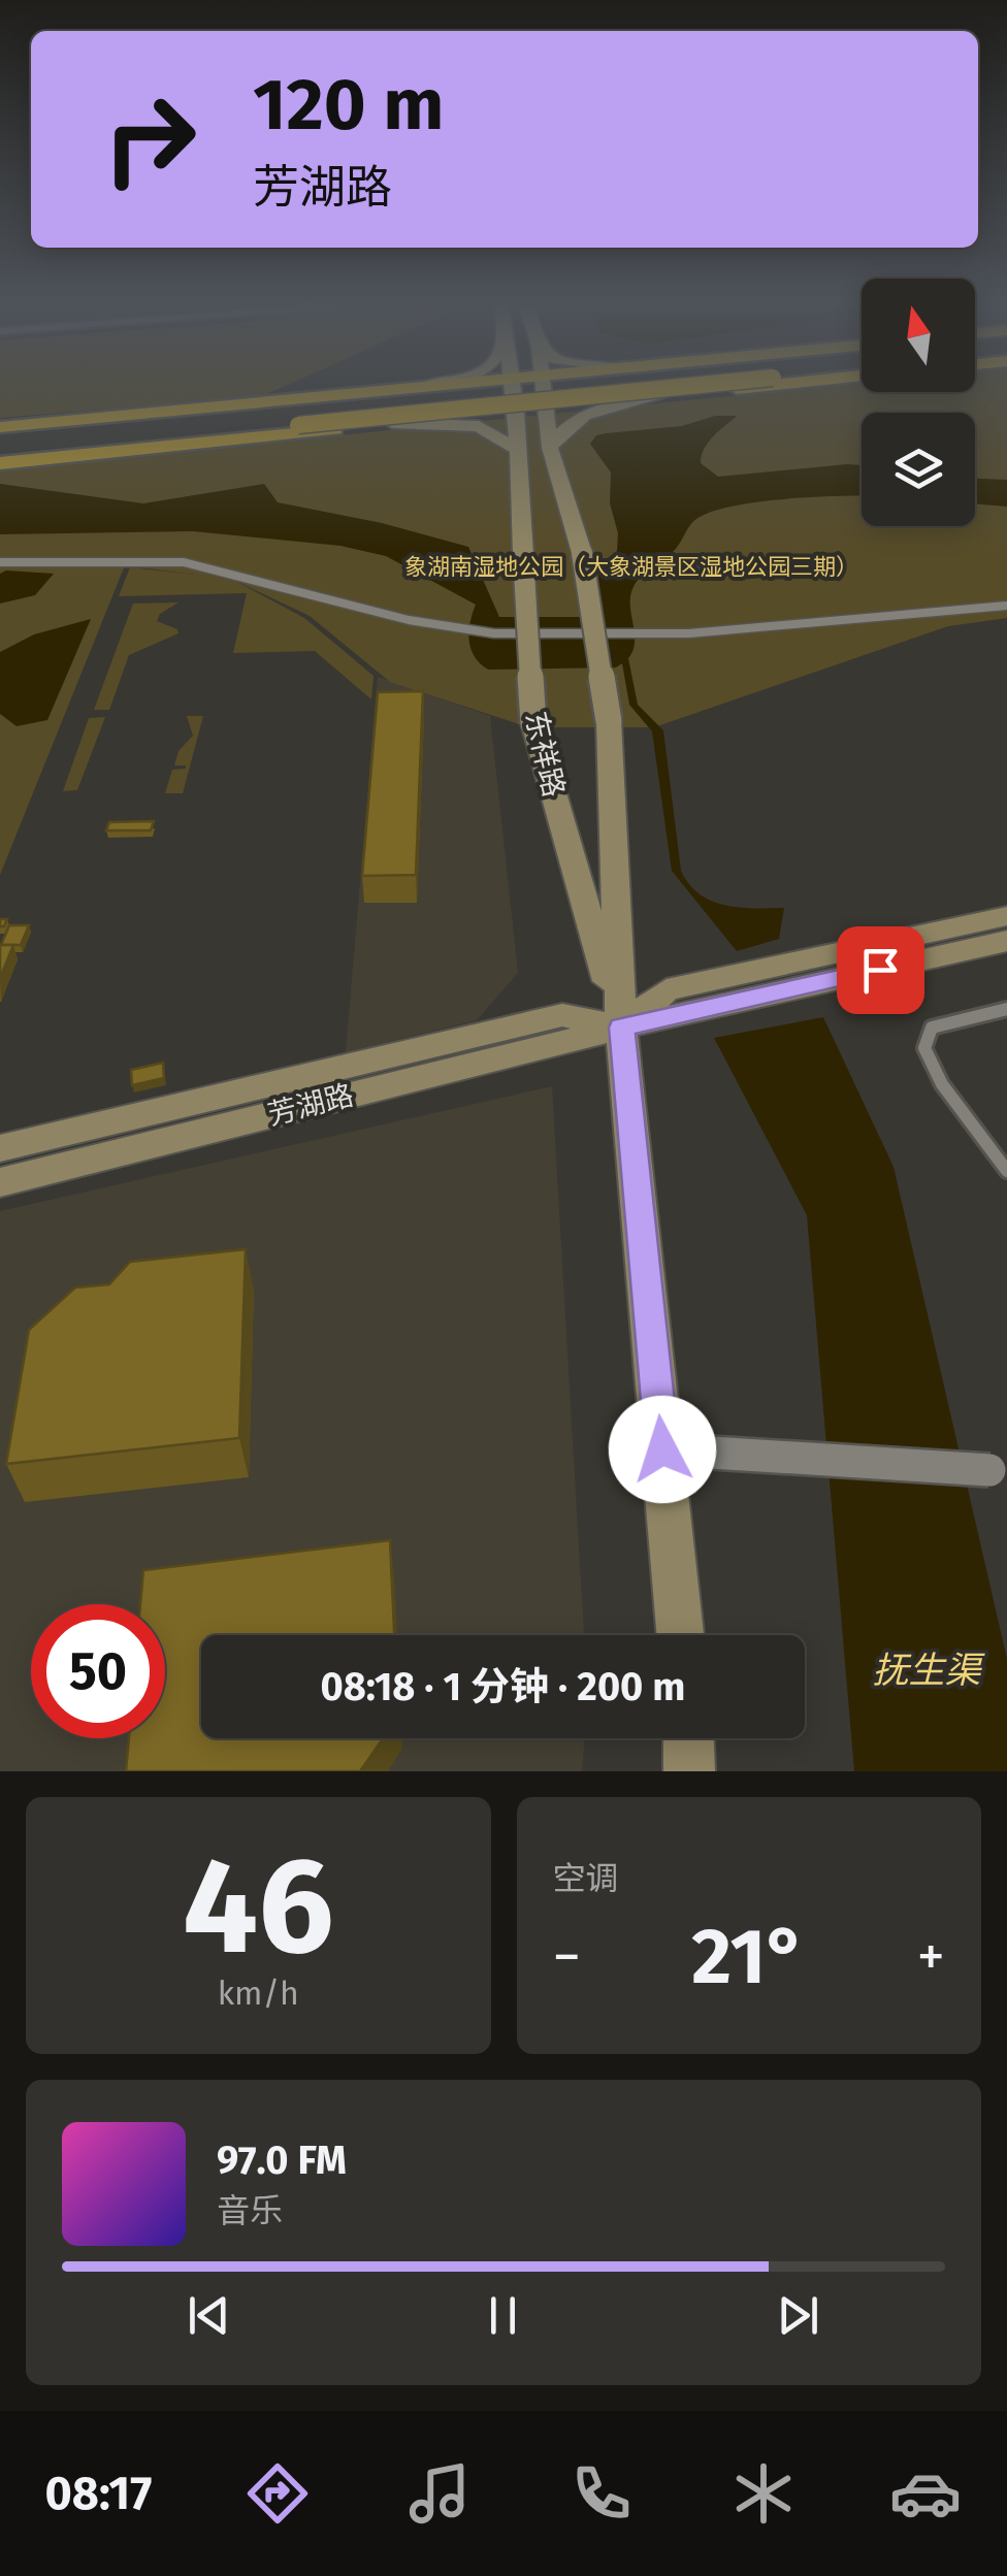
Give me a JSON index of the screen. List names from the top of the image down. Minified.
{"streets":{"main road":["东祥路","芳湖路"]},"crossings":[["东祥路","芳湖路"]],"water":["抚生渠"],"parks":["象湖南湿地公园（大象湖景区湿地公园三期）"],"north":"top","page":{"turn":["120 m","芳湖路"],"limit":"50","trip":"08:18 · 1 分钟 · 200 m","tile":[["46","km/h"],"空调"],"heat":["−","21°","+"],"song":["97.0 FM","音乐"],"tabs":"08:17"}}
